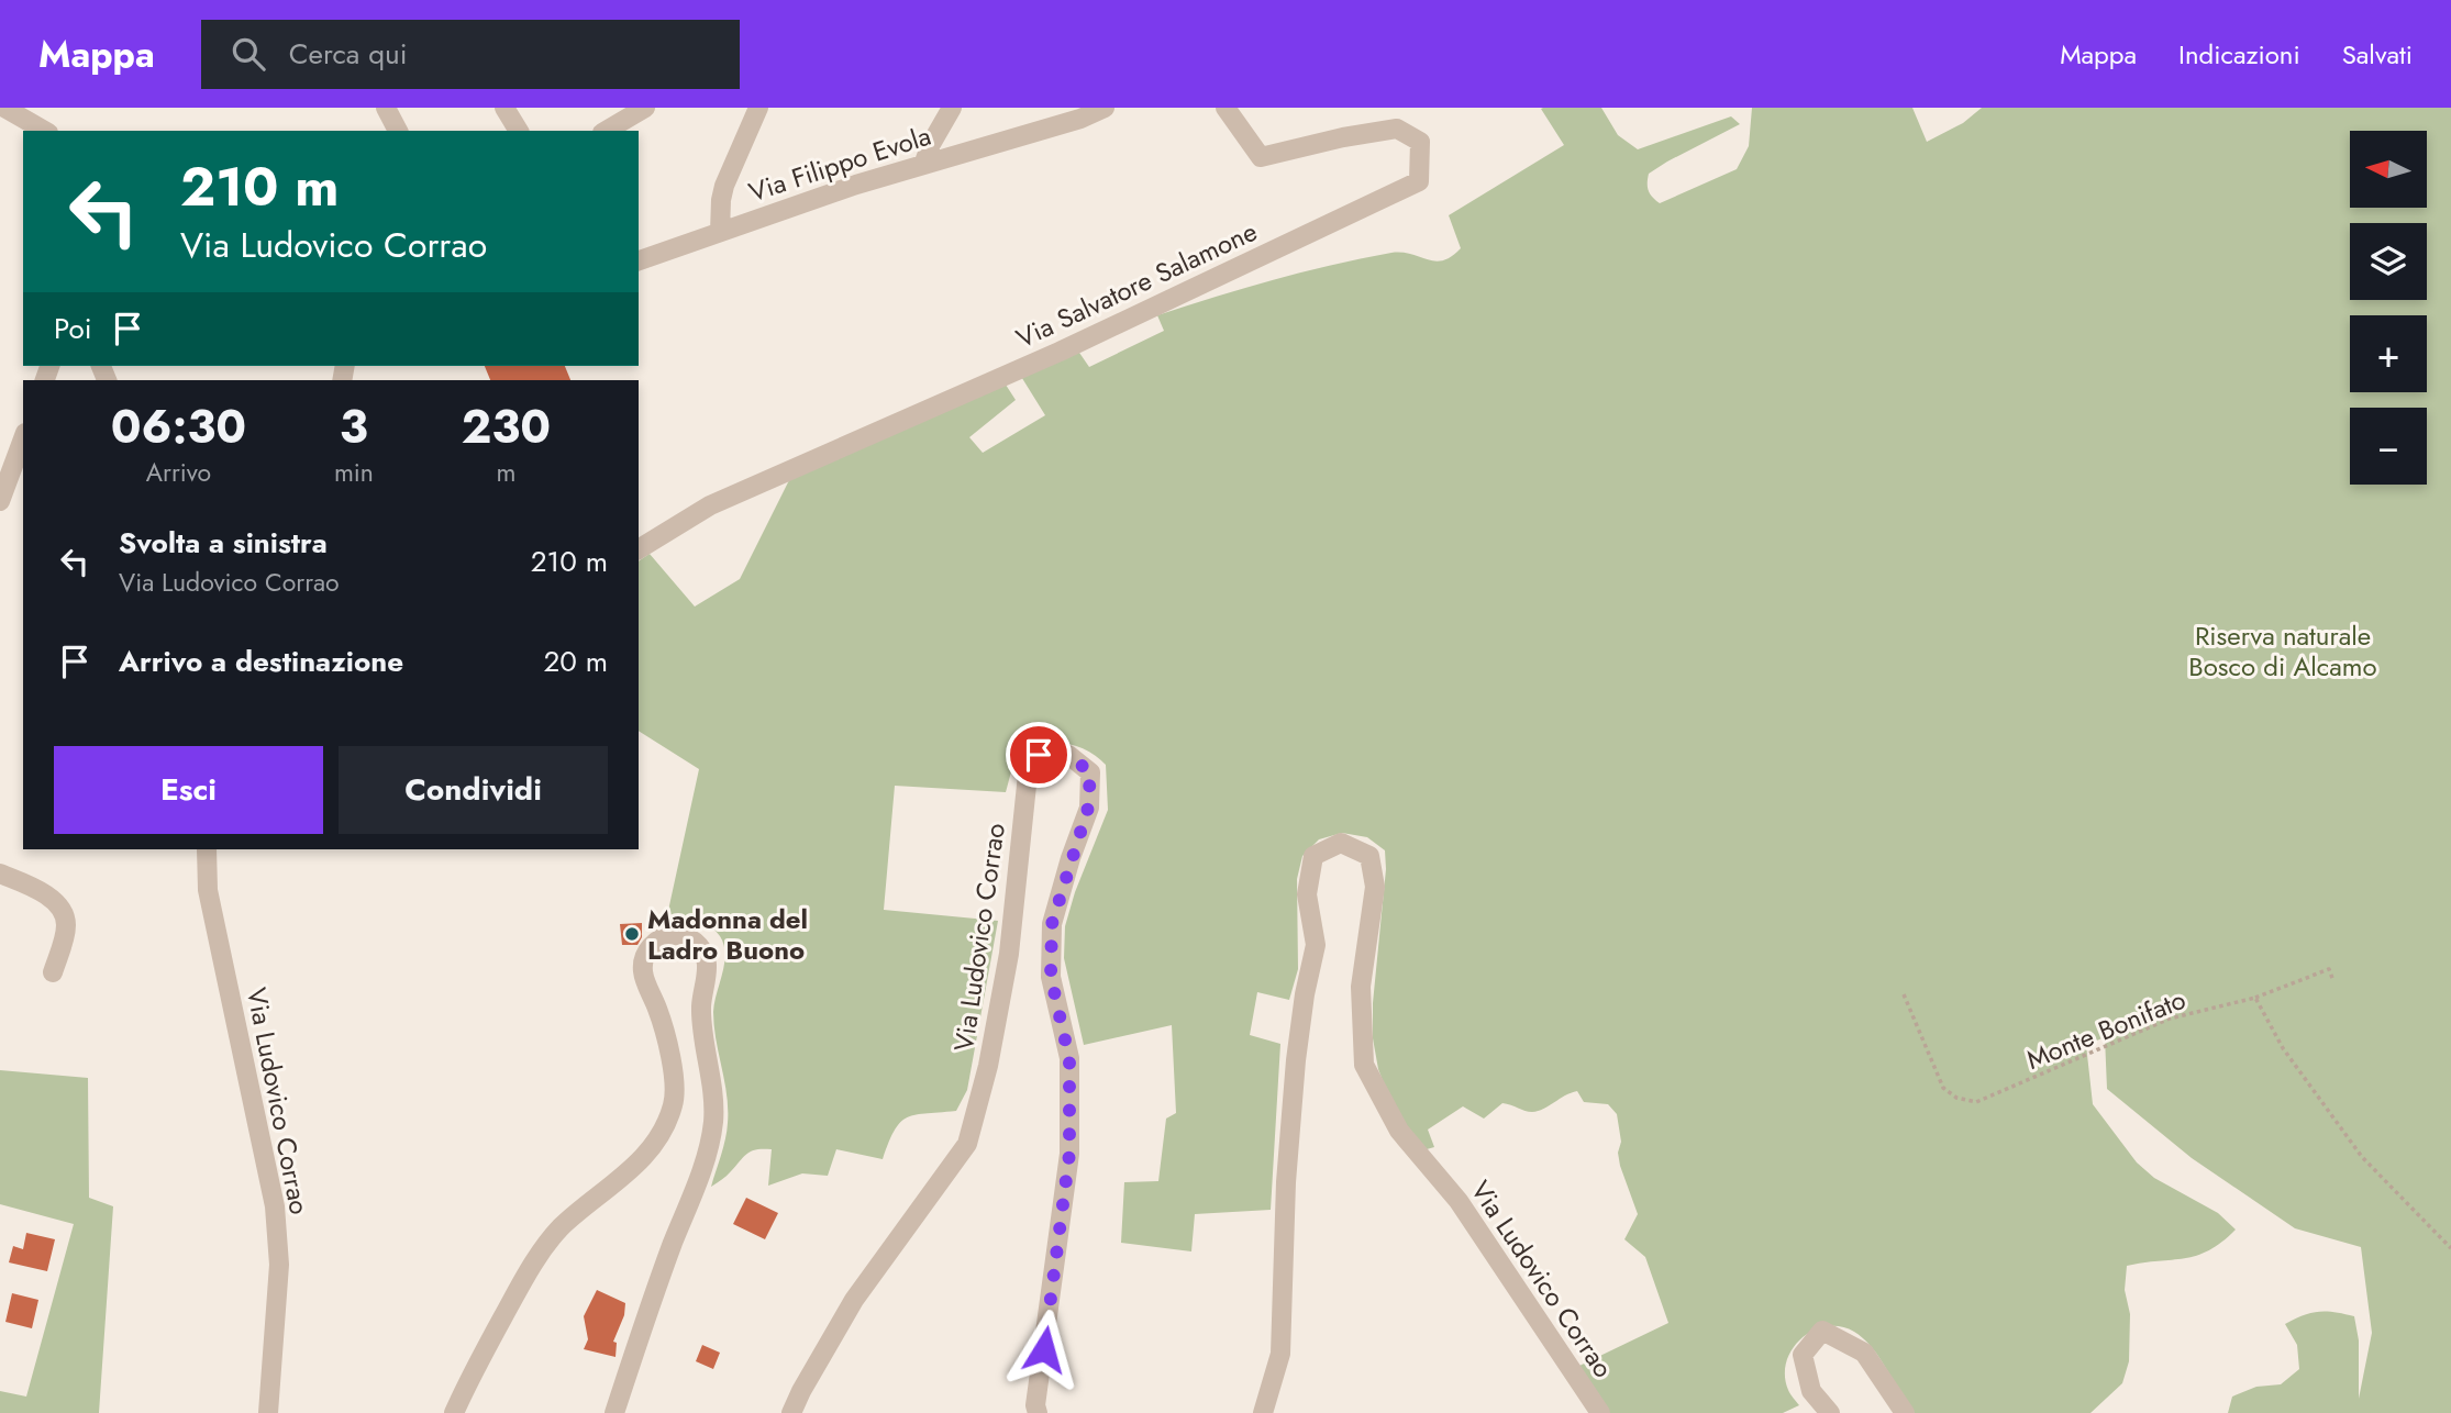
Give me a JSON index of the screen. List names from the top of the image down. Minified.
{"streets":{"street":["Via Filippo Evola","Via Salvatore Salamone","Via Ludovico Corrao"],"path":["Monte Bonifato"]},"parks":["Riserva naturale Bosco di Alcamo"],"places":["Madonna del Ladro Buono"],"north":"left","page":{"header":"Mappa","search":"Cerca qui","nav":["Mappa","Indicazioni","Salvati"],"map_buttons":["+","−"],"turn":["210 m","Via Ludovico Corrao"],"then":"Poi","eta":["06:30","Arrivo","3","min","230","m"],"list":[{"name":"Svolta a sinistra","note":"Via Ludovico Corrao","value":"210 m"},{"name":"Arrivo a destinazione","value":"20 m"}],"buttons":["Esci","Condividi"]}}
